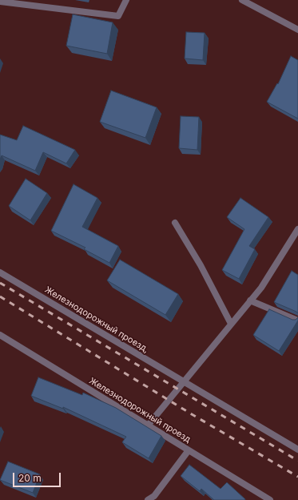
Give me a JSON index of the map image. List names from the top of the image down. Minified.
{"streets":{"street":["Железнодорожный проезд,","Железнодорожный проезд"]},"scale_bar":"20 m"}
